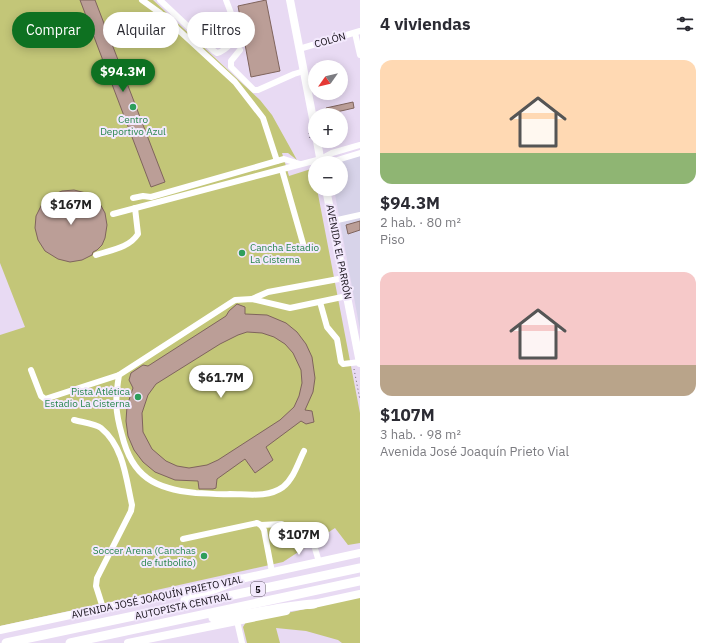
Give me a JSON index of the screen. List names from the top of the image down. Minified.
{"streets":{"highway":["5","AUTOPISTA CENTRAL"],"main road":["AVENIDA EL PARRÓN","AVENIDA JOSÉ JOAQUÍN PRIETO VIAL"],"street":["COLÓN"]},"places":["Centro Deportivo Azul","Cancha Estadio La Cisterna","Pista Atlética Estadio La Cisterna","Soccer Arena (Canchas de futbolito)"],"north":"bottom left","page":{"heading":"4 viviendas","chip":["Comprar","Alquilar","Filtros"],"list":[{"name":"$94.3M","note":"2 hab. · 80 m² · Piso"},{"name":"$107M","note":"3 hab. · 98 m² · Avenida José Joaquín Prieto Vial"}],"price":["$94.3M","$167M","$61.7M","$107M"],"map_buttons":["+","−"]}}
